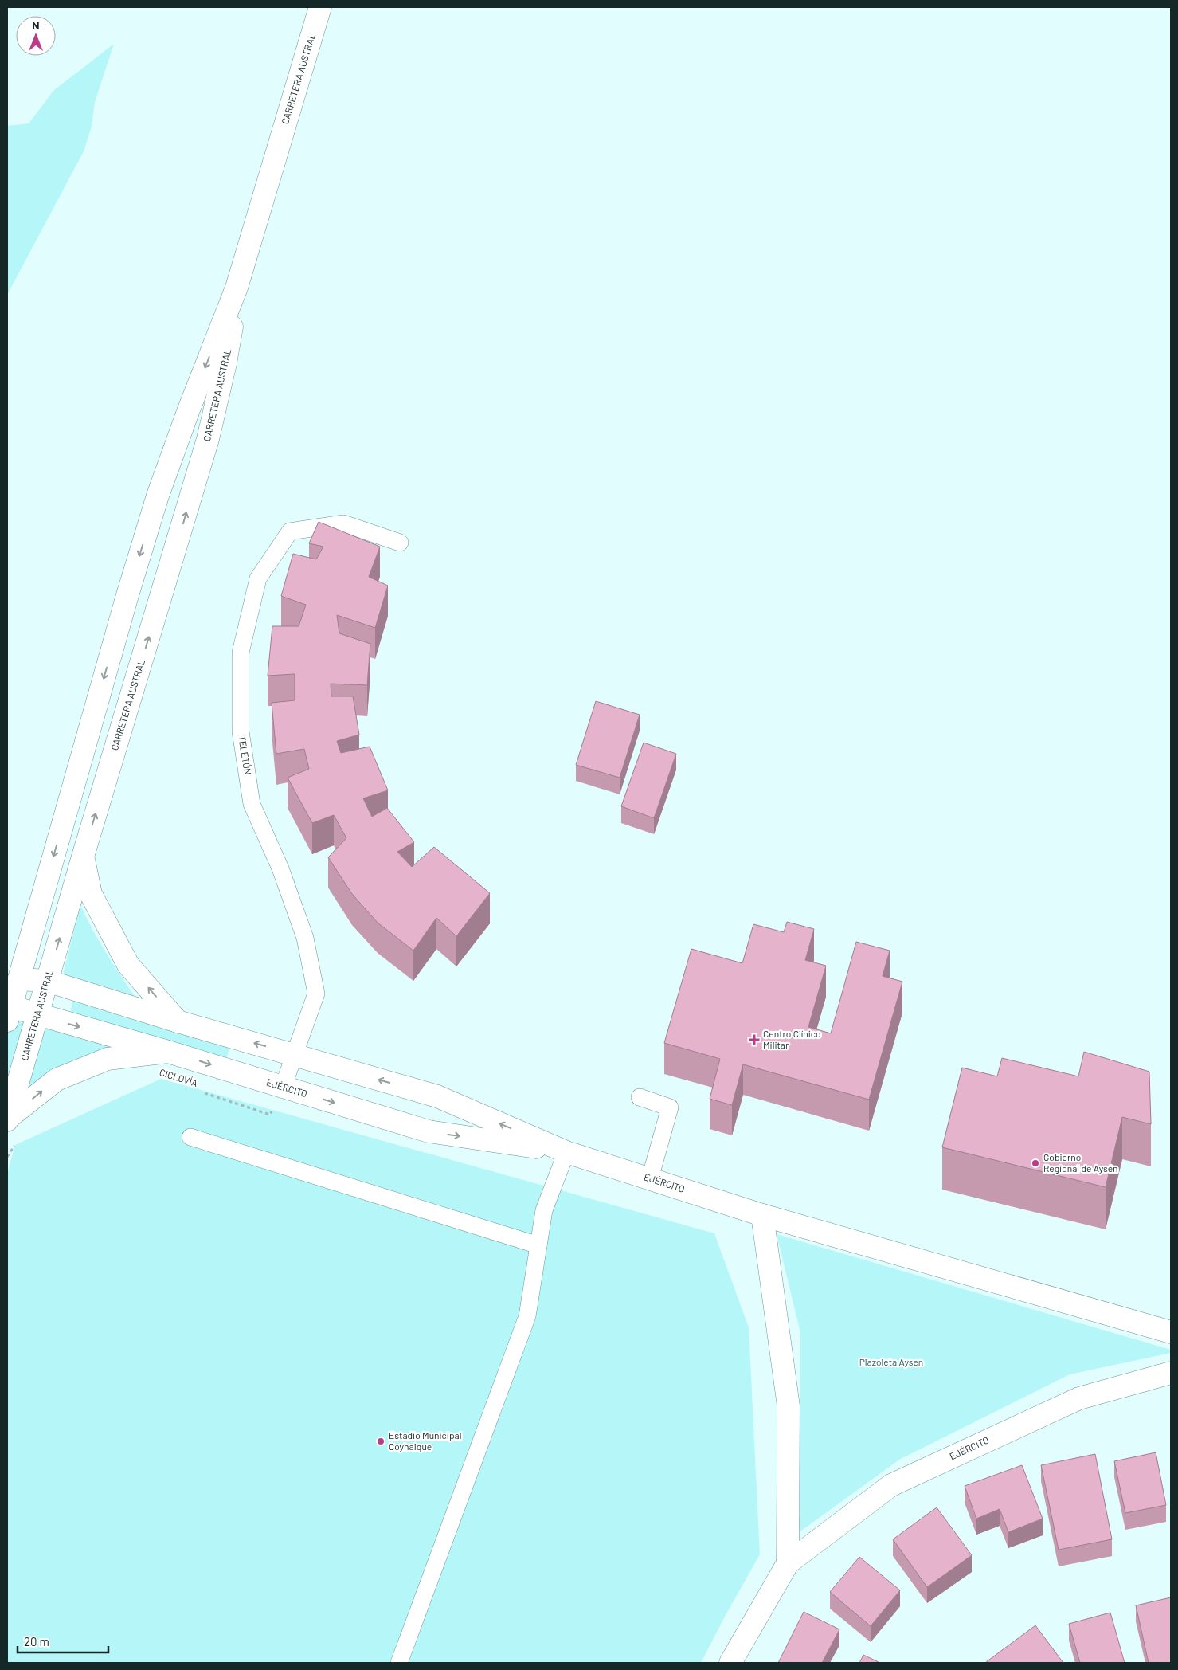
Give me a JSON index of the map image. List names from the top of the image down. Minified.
{"streets":{"main road":["CARRETERA AUSTRAL","EJÉRCITO"],"lane":["TELETÓN"],"path":["CICLOVÍA"]},"crossings":[["CARRETERA AUSTRAL","EJÉRCITO"],["TELETÓN","CICLOVÍA"],["TELETÓN","EJÉRCITO"],["CICLOVÍA","EJÉRCITO"]],"parks":["Plazoleta Aysen"],"places":{"health":["Centro Clínico Militar"],"other":["Gobierno Regional de Aysén","Estadio Municipal Coyhaique"]},"scale_bar":"20 m","north":"top"}
